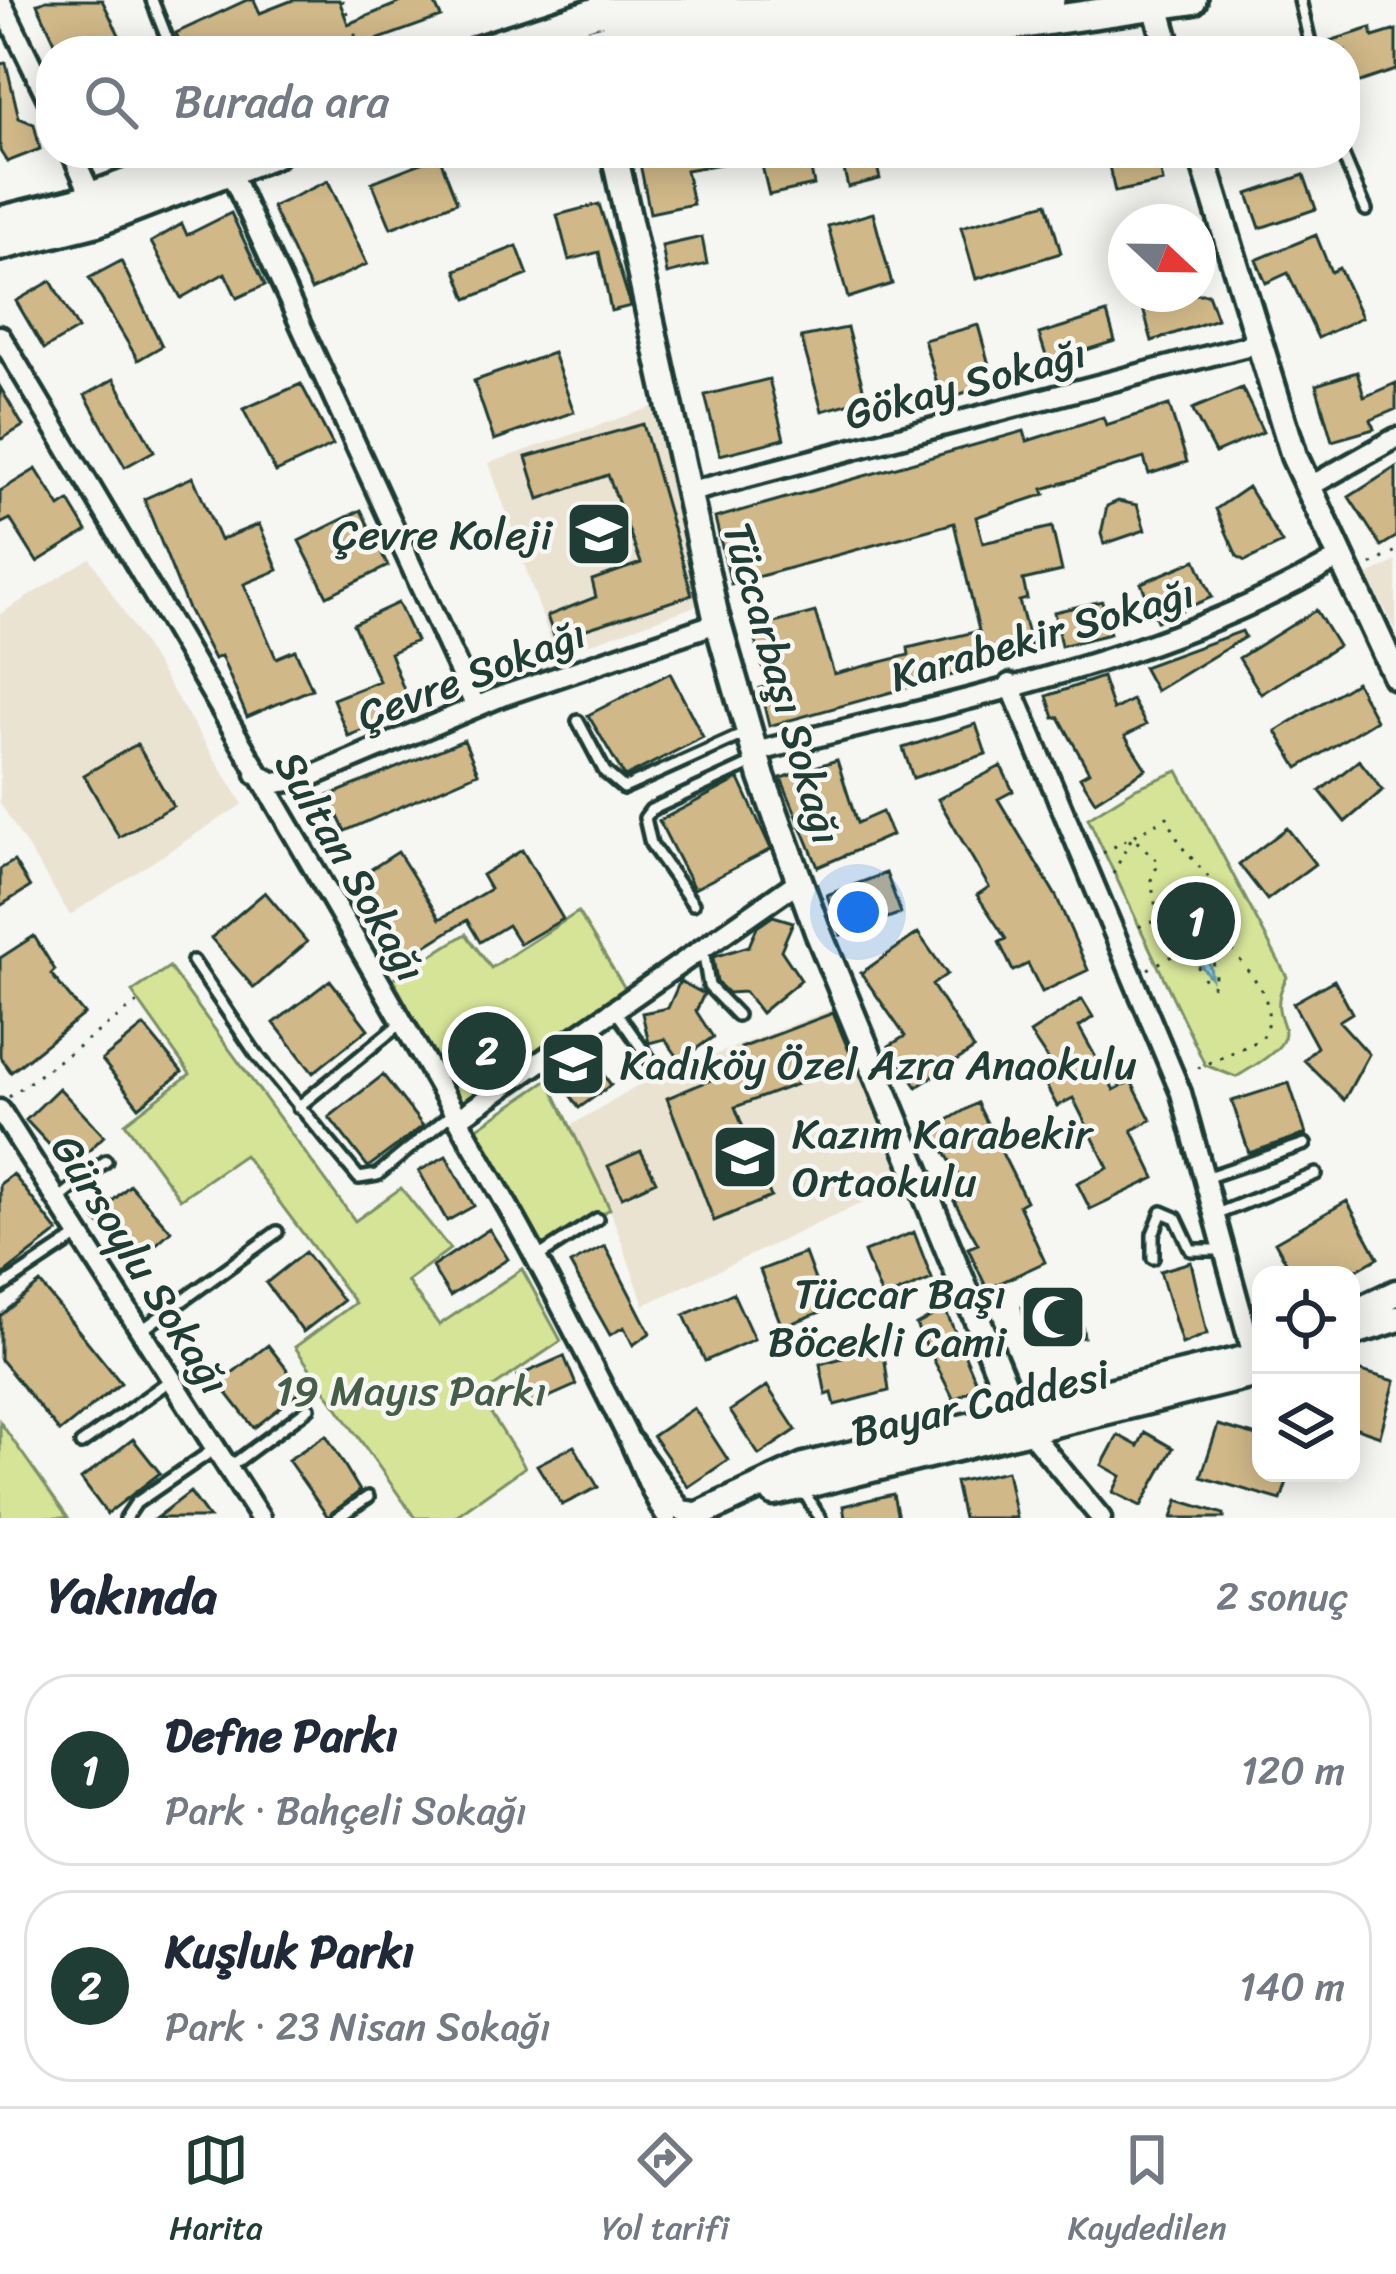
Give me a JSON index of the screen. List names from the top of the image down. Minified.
{"streets":{"street":["Gökay Sokağı","Karabekir Sokağı","Çevre Sokağı","Tüccarbaşı Sokağı","Sultan Sokağı","Gürsoylu Sokağı","Bayar Caddesi"]},"crossings":[["Gökay Sokağı","Tüccarbaşı Sokağı"],["Karabekir Sokağı","Tüccarbaşı Sokağı"],["Çevre Sokağı","Tüccarbaşı Sokağı"],["Tüccarbaşı Sokağı","Bayar Caddesi"],["Sultan Sokağı","Bayar Caddesi"]],"parks":["19 Mayıs Parkı"],"places":{"school or university":["Çevre Koleji","Kadıköy Özel Azra Anaokulu","Kazım Karabekir Ortaokulu"],"mosque":["Tüccar Başı Böcekli Cami"]},"north":"right","page":{"search":"Burada ara","pins":["1","2"],"heading":["Yakında","2 sonuç"],"list":[{"mark":"1","name":"Defne Parkı","note":"Park · Bahçeli Sokağı","value":"120 m"},{"mark":"2","name":"Kuşluk Parkı","note":"Park · 23 Nisan Sokağı","value":"140 m"}],"nav":["Harita","Yol tarifi","Kaydedilen"]}}
